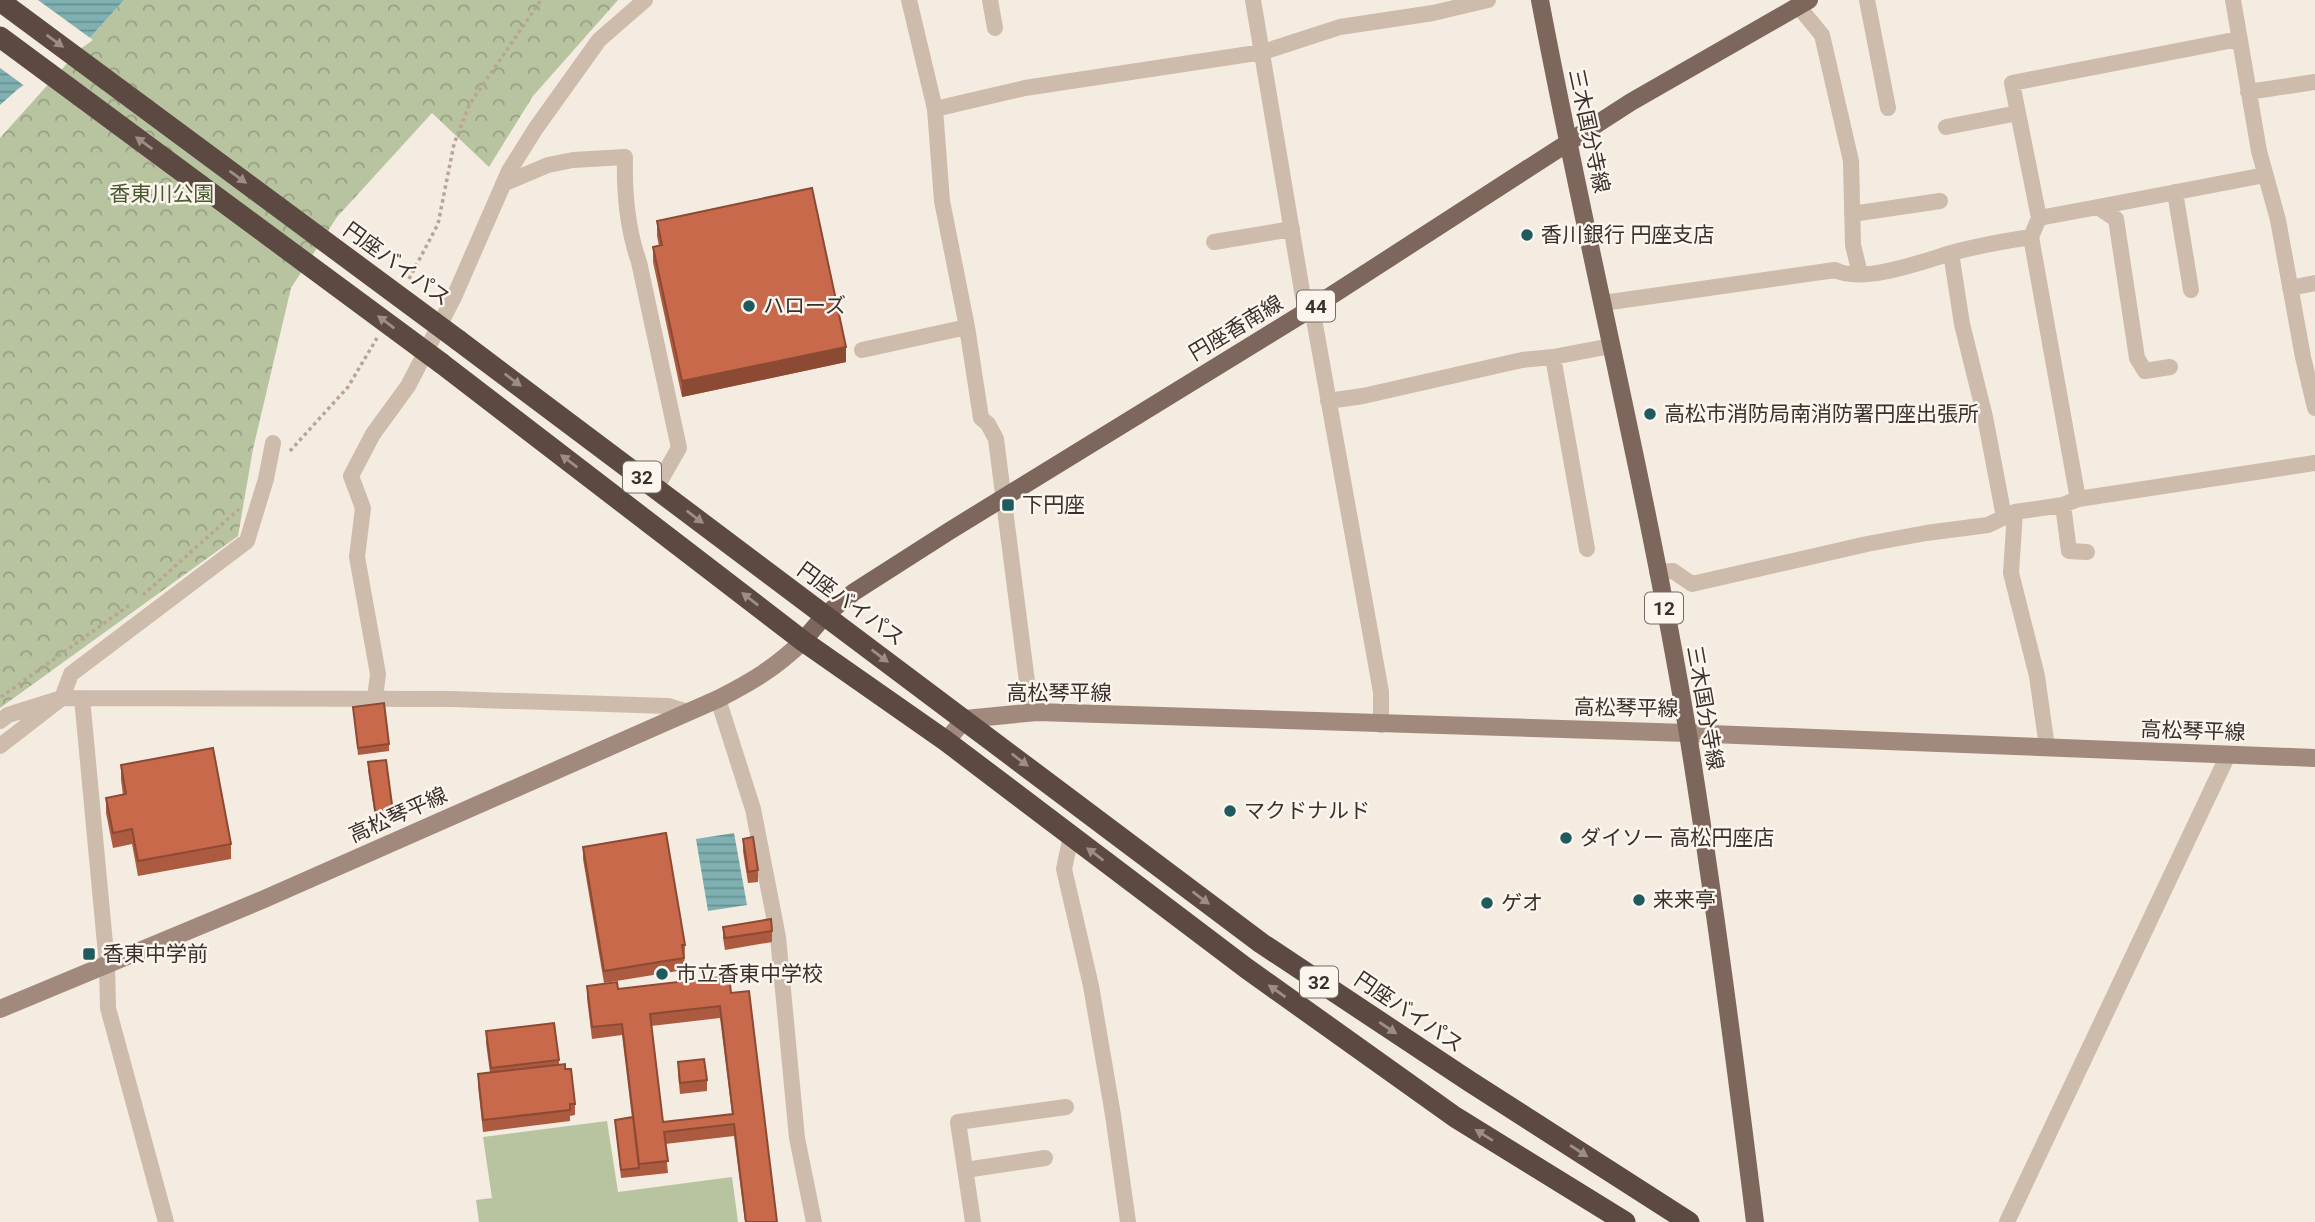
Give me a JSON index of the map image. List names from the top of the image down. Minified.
{"streets":{"highway":["円座バイパス","32"],"main road":["三木国分寺線","44","円座香南線","12","高松琴平線"]},"crossings":[["三木国分寺線","円座香南線"],["三木国分寺線","高松琴平線"],["円座バイパス","円座香南線"],["円座バイパス","高松琴平線"],["円座香南線","32"],["円座香南線","高松琴平線"],["32","高松琴平線"]],"parks":["香東川公園"],"places":{"other":["香川銀行 円座支店","ハローズ","高松市消防局南消防署円座出張所","マクドナルド","ダイソー 高松円座店","来来亭","ゲオ","市立香東中学校"],"transit":["下円座","香東中学前"]}}
